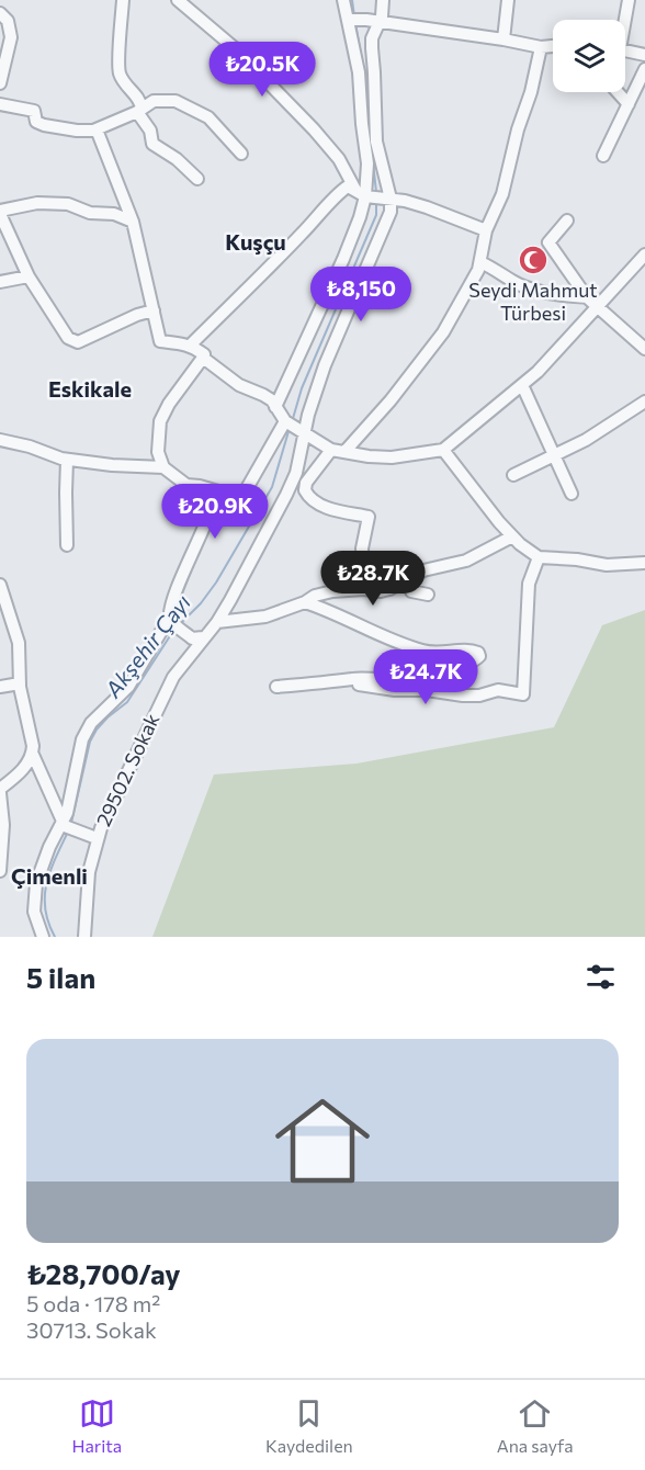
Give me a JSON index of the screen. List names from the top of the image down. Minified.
{"streets":{"street":["29502. Sokak"]},"districts":["Kuşçu","Eskikale","Çimenli"],"water":["Akşehir Çayı"],"places":{"mosque":["Seydi Mahmut Türbesi"]},"page":{"price":["₺20.5K","₺8,150","₺20.9K","₺28.7K","₺24.7K"],"heading":"5 ilan","list":[{"name":"₺28,700/ay","note":"5 oda · 178 m² · 30713. Sokak"}],"tabs":["Harita","Kaydedilen","Ana sayfa"]}}
